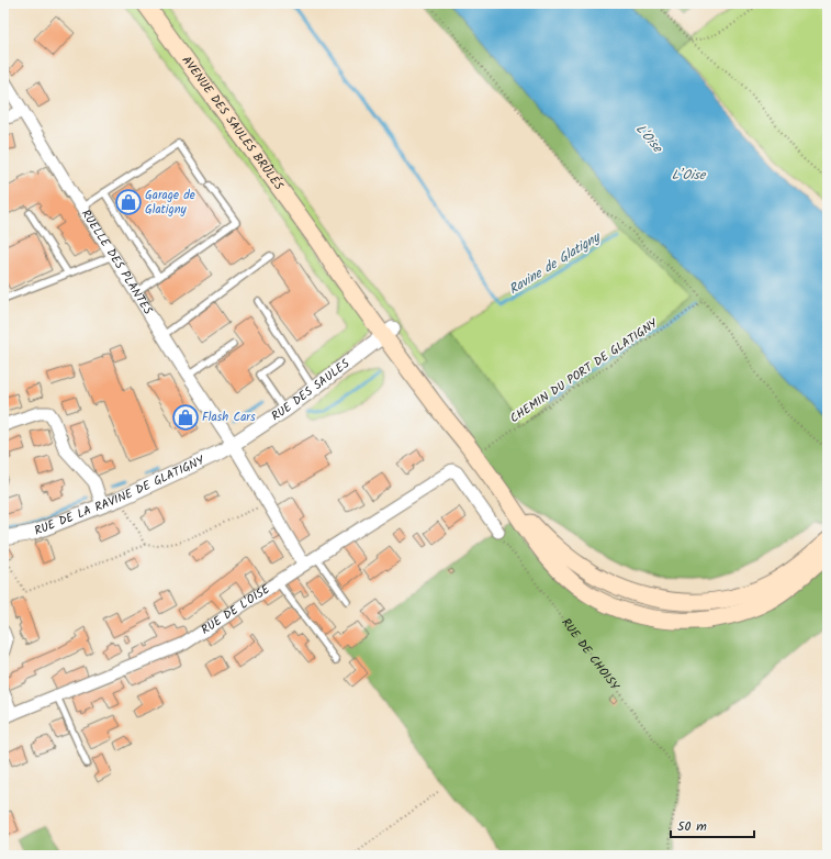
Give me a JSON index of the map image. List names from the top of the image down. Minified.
{"streets":{"main road":["AVENUE DES SAULES BRÛLÉS"],"street":["RUELLE DES PLANTES","RUE DES SAULES","RUE DE LA RAVINE DE GLATIGNY","RUE DE L'OISE"],"path":["CHEMIN DU PORT DE GLATIGNY","RUE DE CHOISY"]},"crossings":[["AVENUE DES SAULES BRÛLÉS","CHEMIN DU PORT DE GLATIGNY"],["AVENUE DES SAULES BRÛLÉS","RUE DES SAULES"],["RUELLE DES PLANTES","RUE DES SAULES"],["RUELLE DES PLANTES","RUE DE LA RAVINE DE GLATIGNY"],["RUE DES SAULES","RUE DE LA RAVINE DE GLATIGNY"],["RUE DE L'OISE","RUE DE CHOISY"]],"water":["L'Oise","L’Oise","Ravine de Glatigny"],"places":{"shop":["Garage de Glatigny","Flash Cars"]},"scale_bar":"50 m"}
